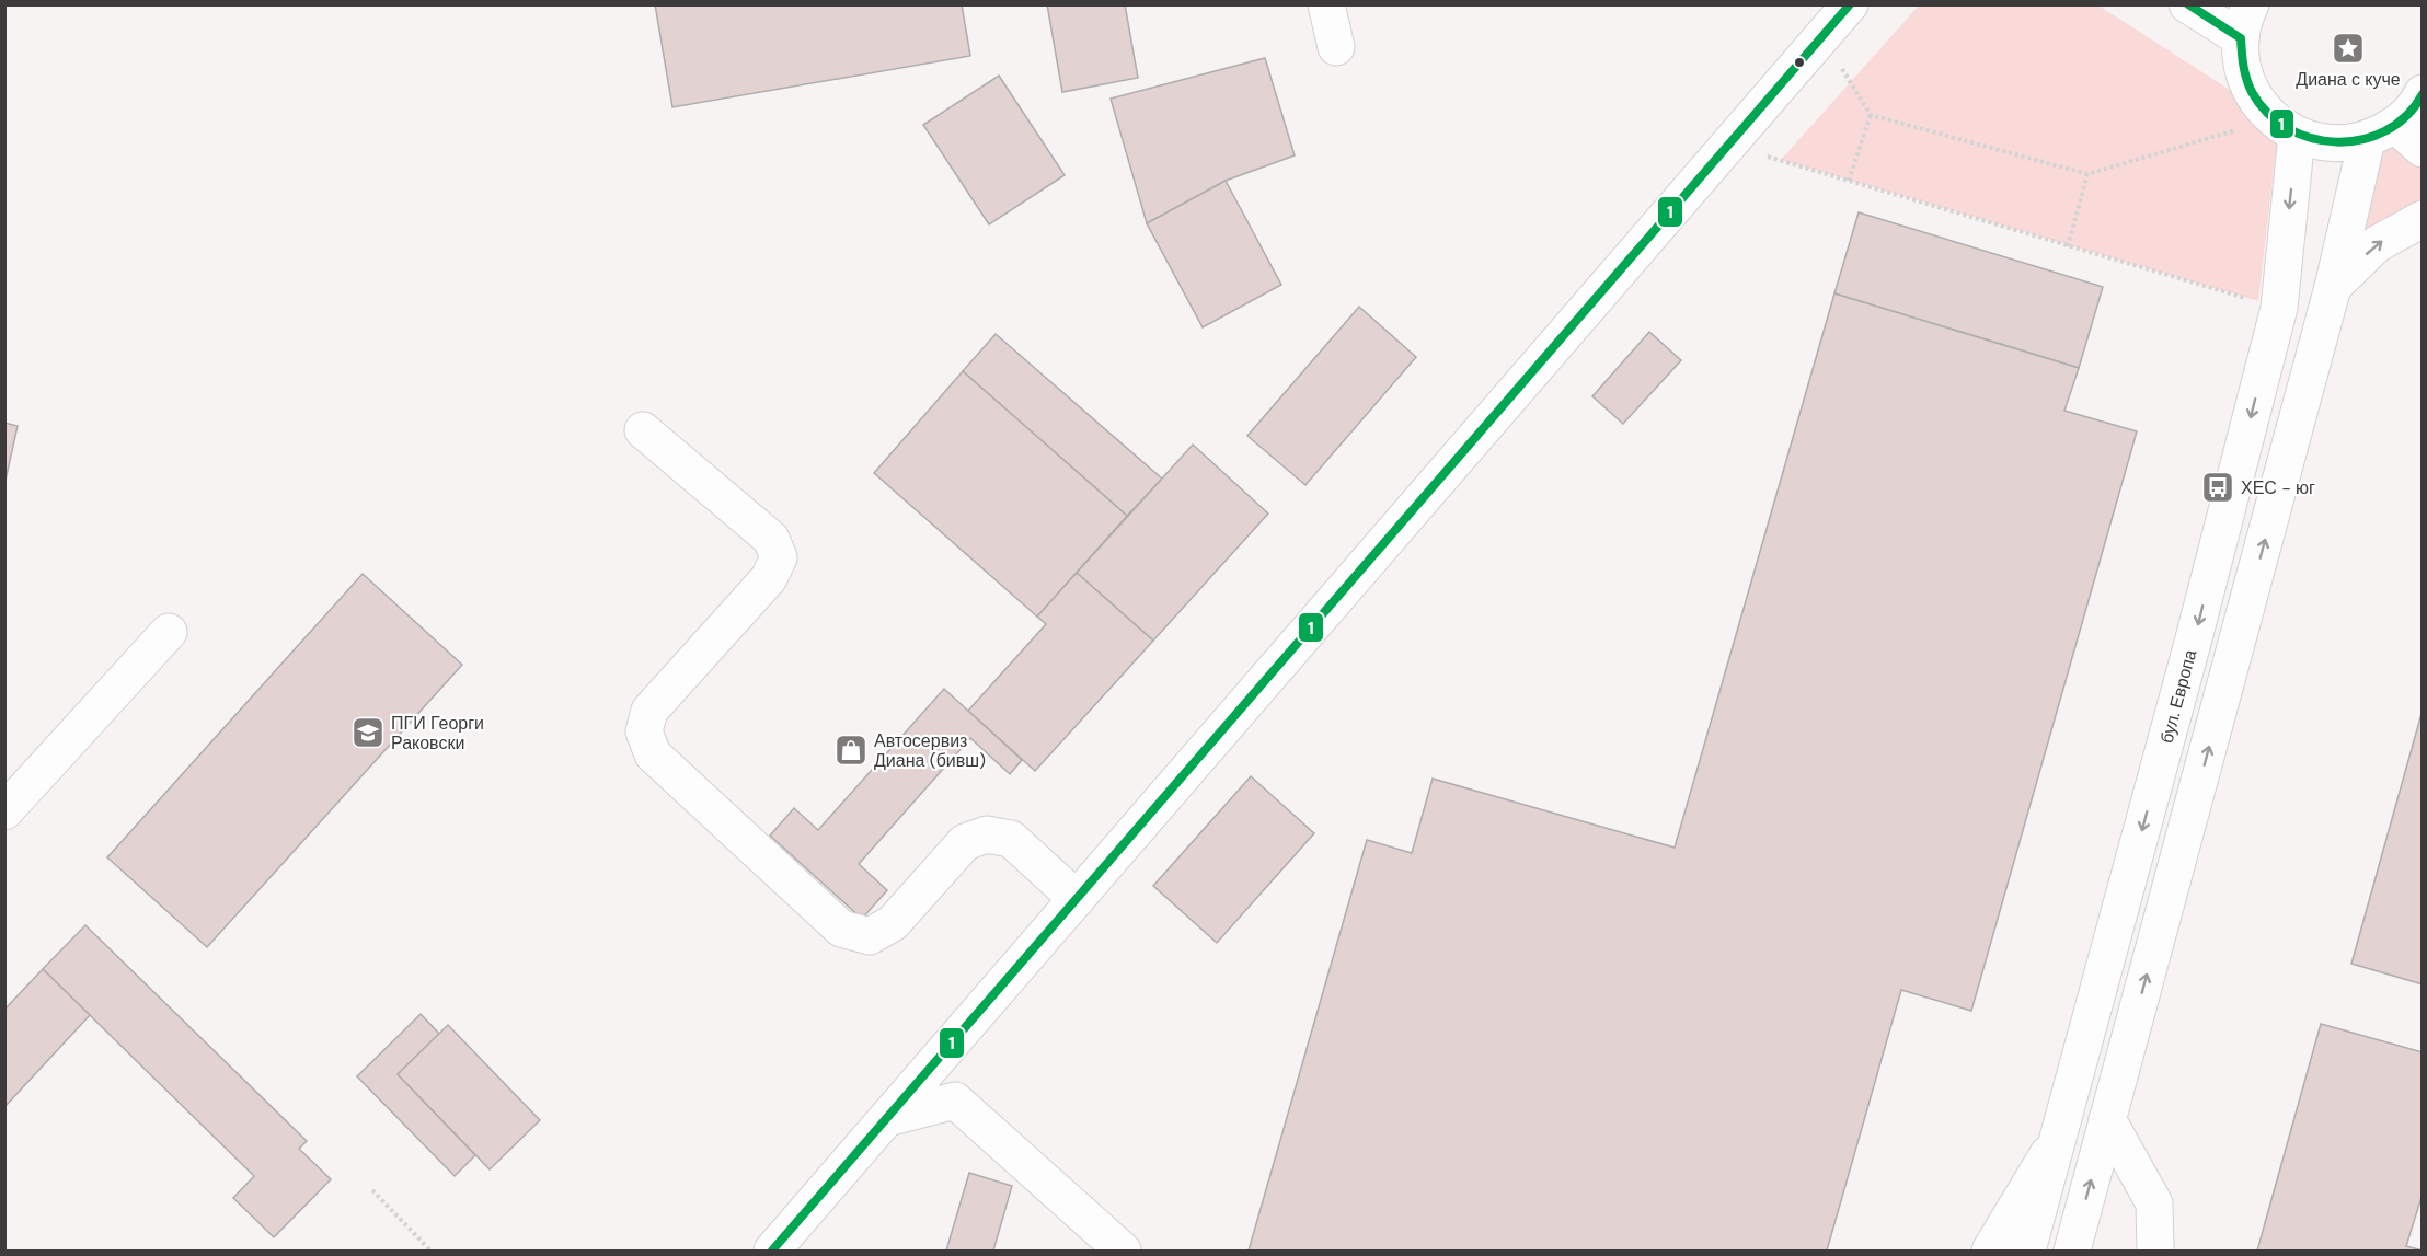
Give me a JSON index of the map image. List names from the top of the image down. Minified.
{"streets":{"main road":["бул. Европа"]},"places":{"place":["Диана с куче"],"bus stop":["ХЕС - юг"],"school or university":["ПГИ Георги Раковски"],"shop":["Автосервиз Диана (бивш)"]},"lines":["transit line 1"]}
